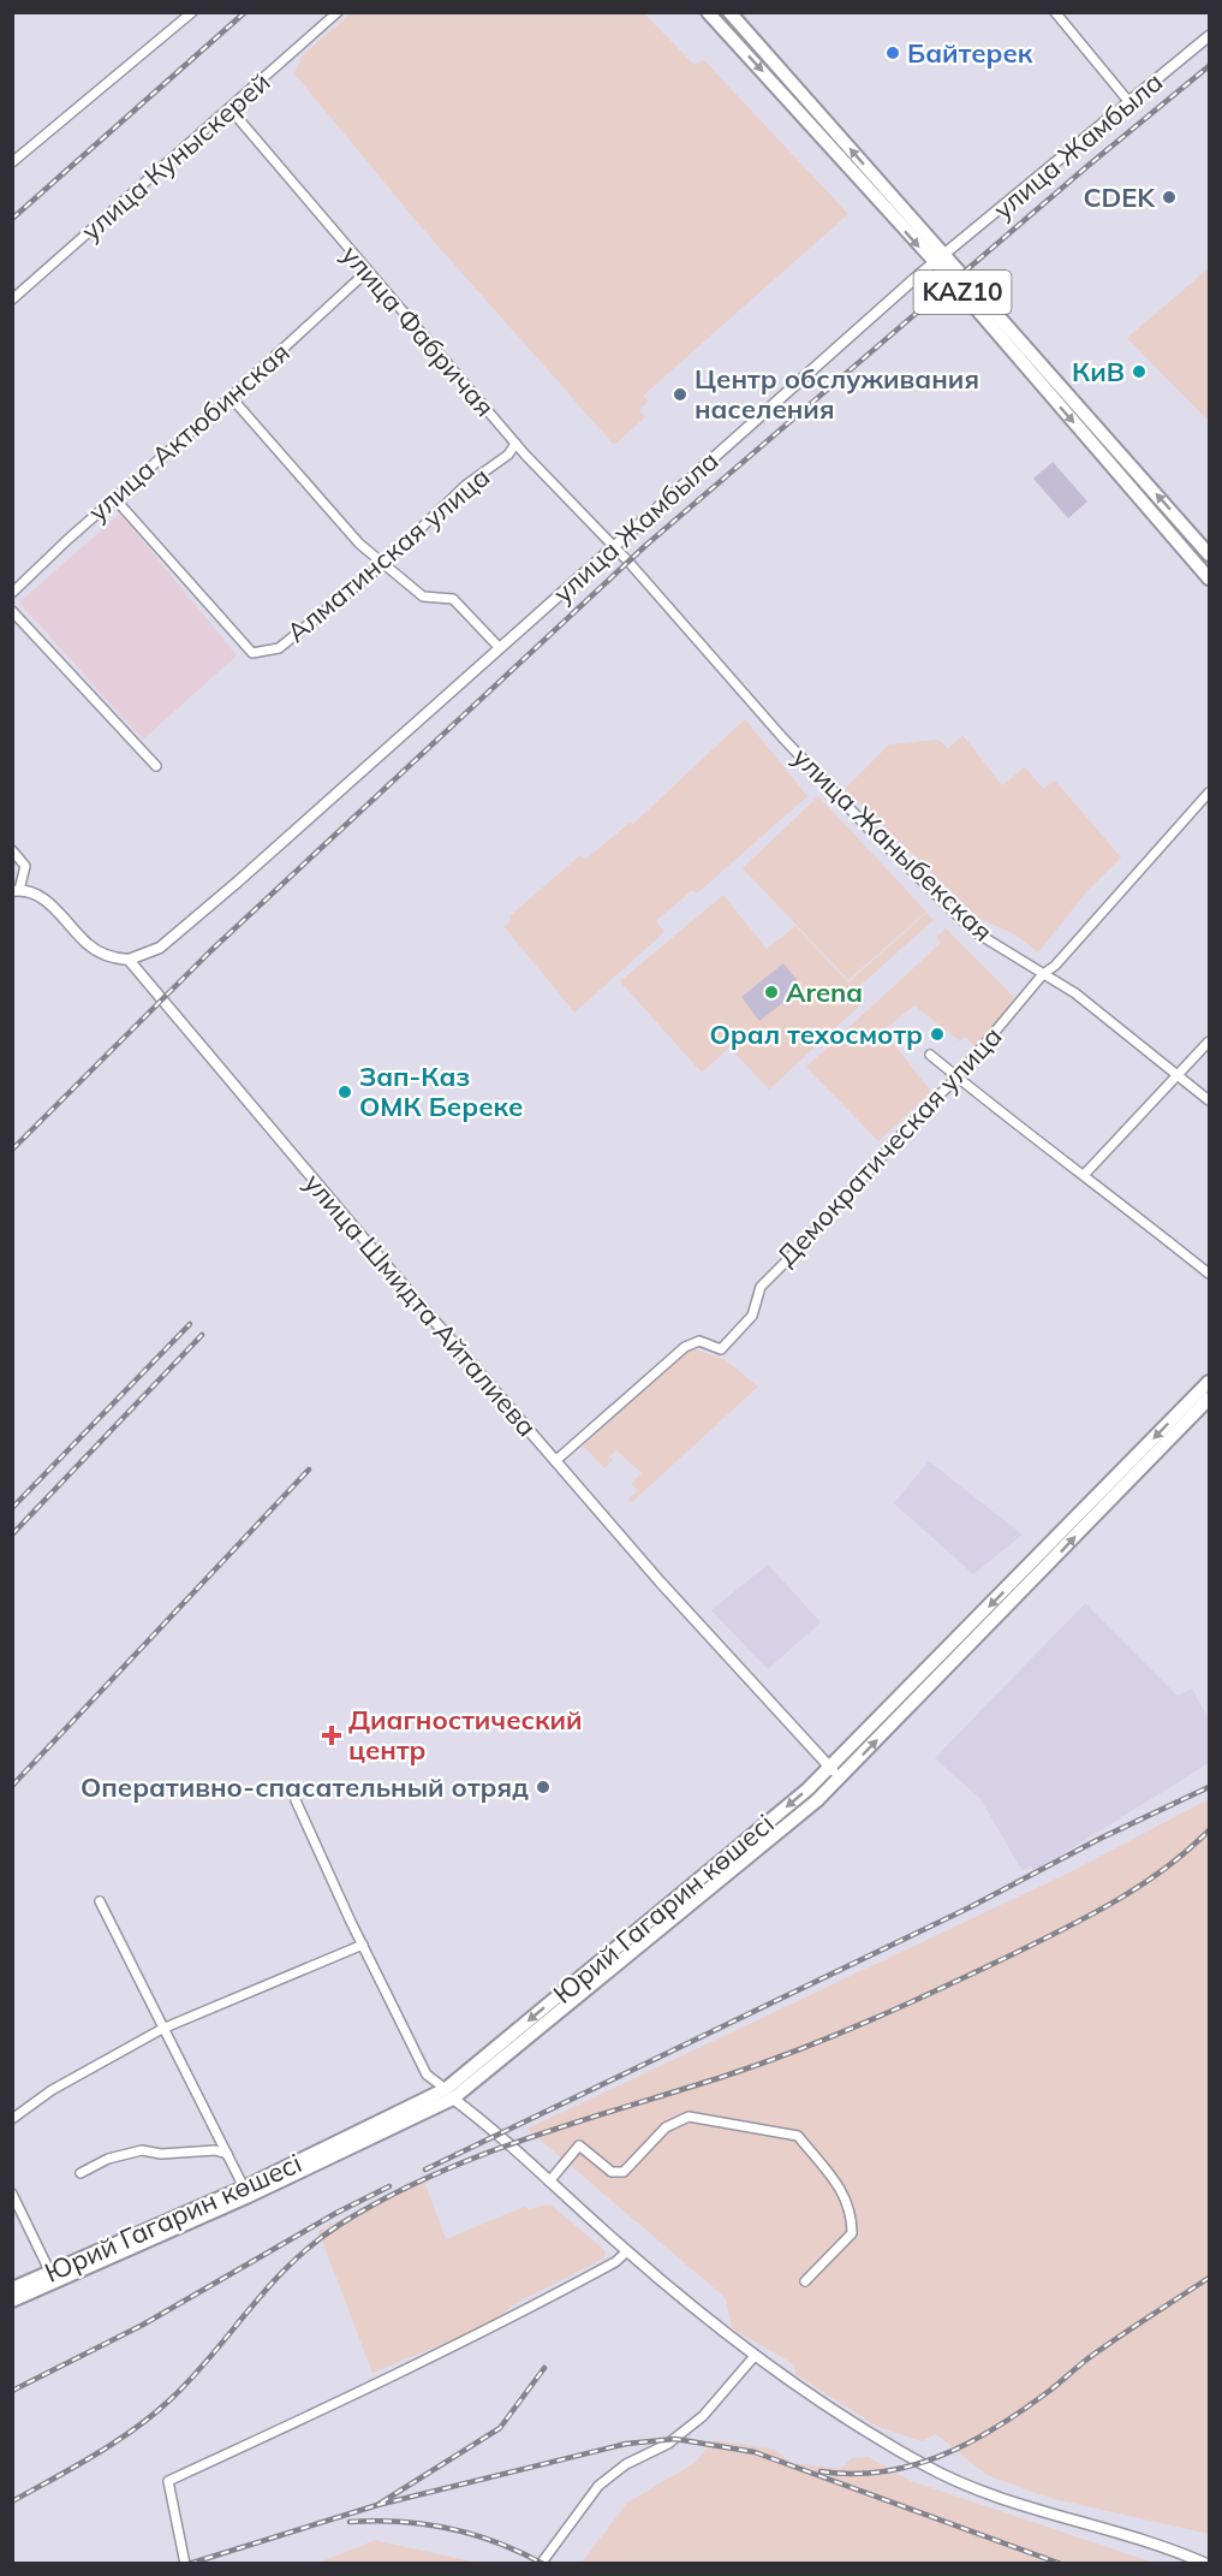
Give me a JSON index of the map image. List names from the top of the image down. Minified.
{"streets":{"main road":["KAZ10","Юрий Гагарин көшесі"],"street":["улица Жамбыла","улица Куныскерей","улица Фабричая","улица Актюбинская","Алматинская улица","улица Жаныбекская","Демократическая улица","улица Шмидта Айталиева"]},"crossings":[["улица Жамбыла","KAZ10"],["улица Жамбыла","улица Фабричая"],["улица Жамбыла","улица Жаныбекская"],["улица Жамбыла","улица Шмидта Айталиева"],["улица Куныскерей","улица Фабричая"],["улица Фабричая","улица Актюбинская"],["улица Фабричая","Алматинская улица"],["улица Фабричая","улица Жаныбекская"],["улица Актюбинская","Алматинская улица"],["улица Жаныбекская","Демократическая улица"],["Демократическая улица","улица Шмидта Айталиева"],["улица Шмидта Айталиева","Юрий Гагарин көшесі"]],"places":{"other":["Байтерек","CDEK","КиВ","Центр обслуживания наcеления","Arena","Орал техосмотр","Зап-Каз ОМК Береке","Оперативно-спасательный отряд"],"health":["Диагностический центр"]}}
